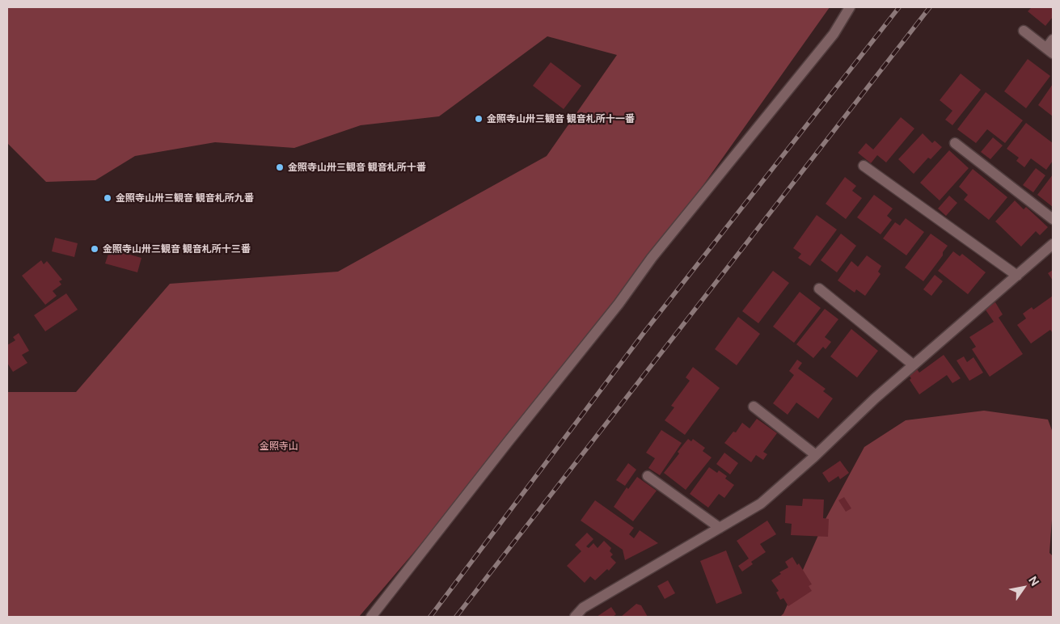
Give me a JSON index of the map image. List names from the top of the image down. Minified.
{"parks":["金照寺山"],"places":["金照寺山卅三観音 観音札所十一番","金照寺山卅三観音 観音札所十番","金照寺山卅三観音 観音札所九番","金照寺山卅三観音 観音札所十三番"],"north":"top right"}
